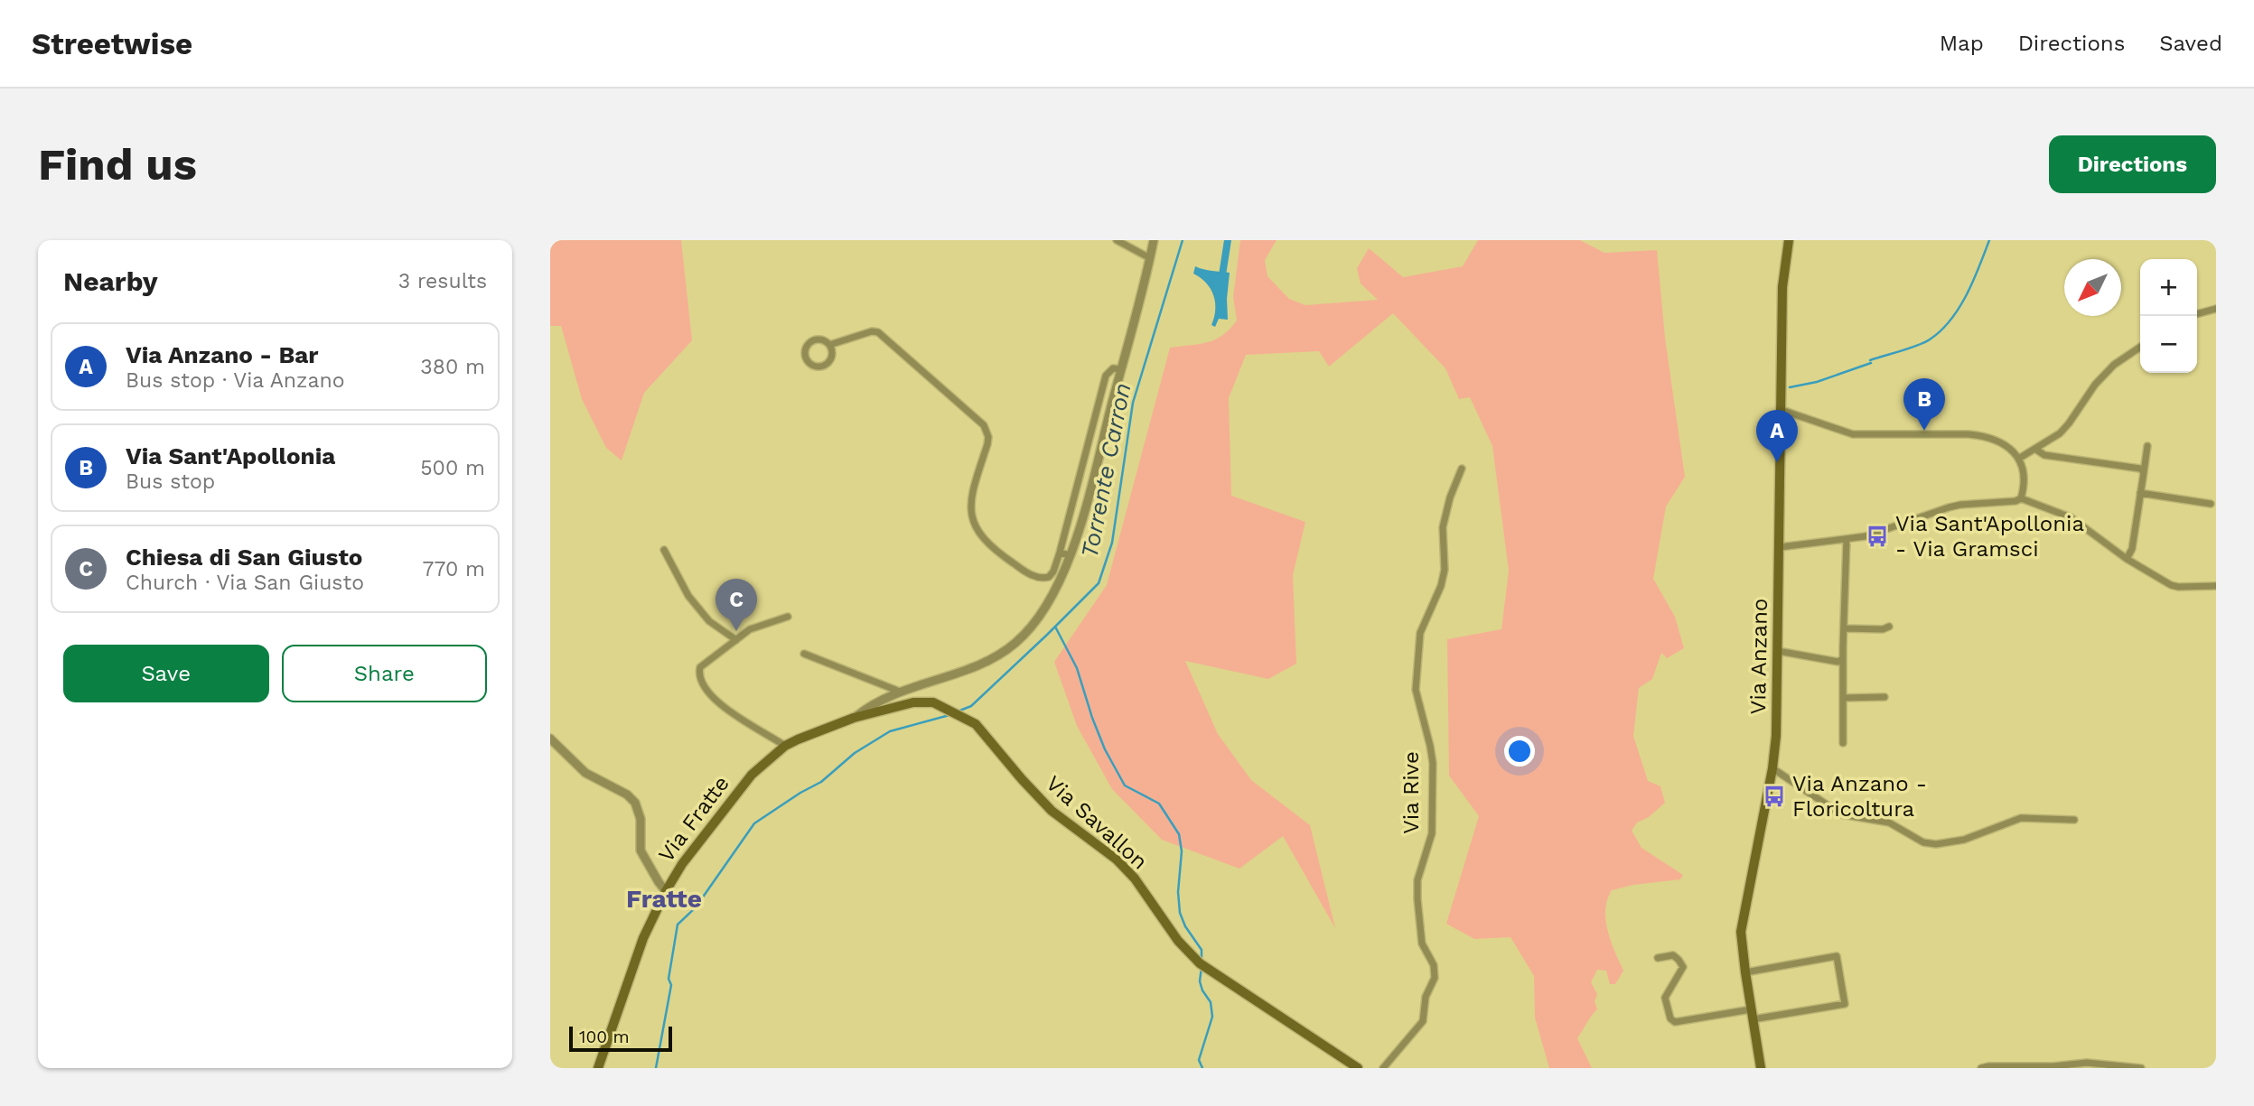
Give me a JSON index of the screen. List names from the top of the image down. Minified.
{"streets":{"main road":["Via Anzano","Via Fratte","Via Savallon"],"street":["Via Rive"]},"crossings":[["Via Fratte","Via Savallon"]],"districts":["Fratte"],"water":["Torrente Carron"],"places":{"bus stop":["Via Sant'Apollonia - Via Gramsci","Via Anzano - Floricoltura"]},"scale_bar":"100 m","north":"bottom left","page":{"header":"Streetwise","nav":["Map","Directions","Saved"],"buttons":["Directions",["Save","Share"]],"title":"Find us","heading":["Nearby","3 results"],"map_buttons":["+","−"],"list":[{"mark":"A","name":"Via Anzano - Bar","note":"Bus stop · Via Anzano","value":"380 m"},{"mark":"B","name":"Via Sant'Apollonia","note":"Bus stop","value":"500 m"},{"mark":"C","name":"Chiesa di San Giusto","note":"Church · Via San Giusto","value":"770 m"}],"pins":["B","A","C"],"scale":"100 m"}}
